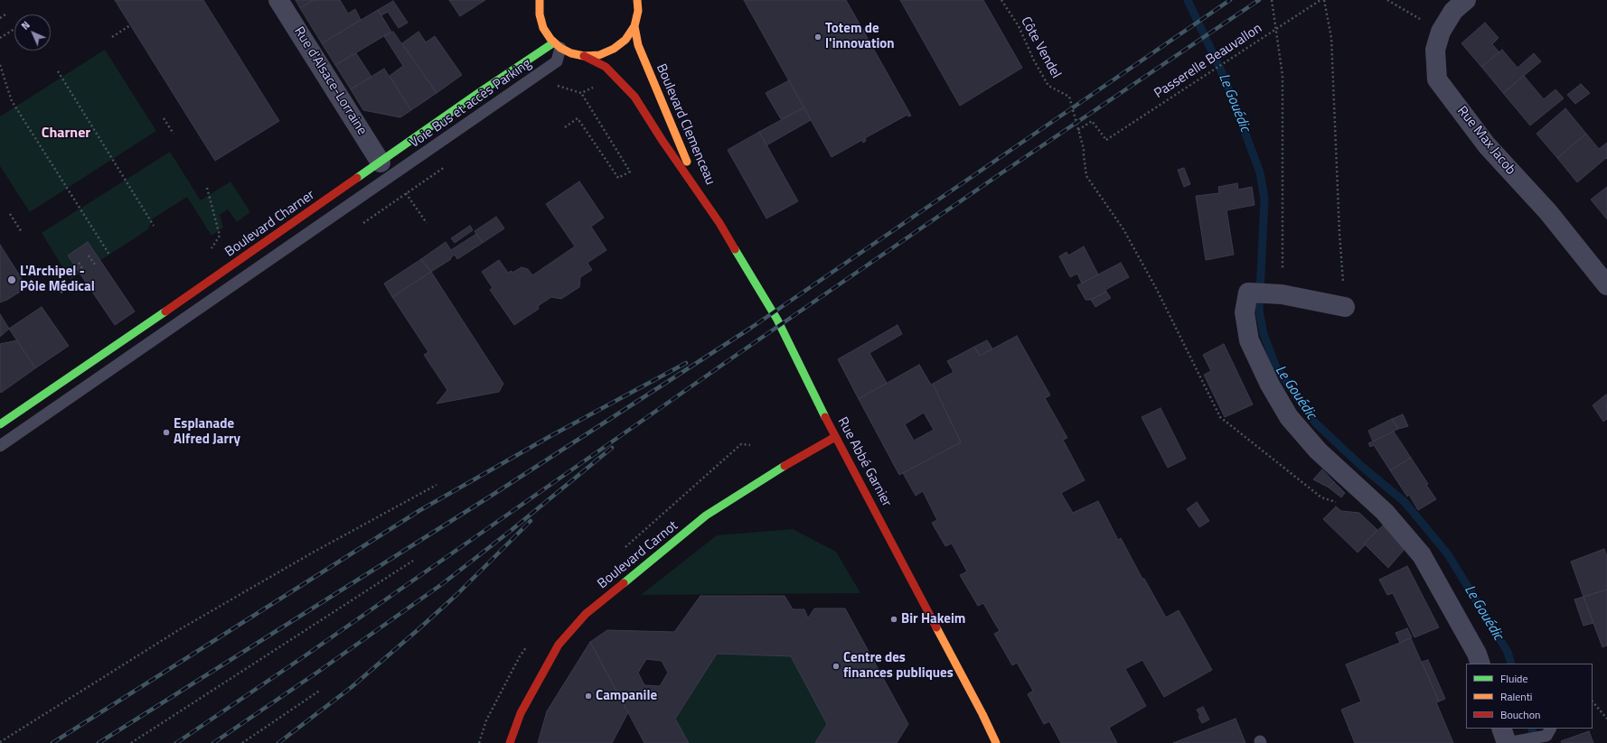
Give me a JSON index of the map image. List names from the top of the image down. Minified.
{"streets":{"main road":["Boulevard Clemenceau","Boulevard Charner","Rue Abbé Garnier","Boulevard Carnot"],"street":["Rue d'Alsace-Lorraine","Rue Max Jacob"],"lane":["Voie Bus et accès Parking"],"path":["Côte Vendel","Passerelle Beauvallon"]},"crossings":[["Côte Vendel","Passerelle Beauvallon"],["Rue d'Alsace-Lorraine","Voie Bus et accès Parking"],["Rue d'Alsace-Lorraine","Boulevard Charner"],["Voie Bus et accès Parking","Boulevard Charner"],["Boulevard Clemenceau","Rue Abbé Garnier"],["Rue Abbé Garnier","Boulevard Carnot"]],"districts":["Charner"],"water":["Le Gouédic"],"places":["Totem de l'innovation","L'Archipel - Pôle Médical","Esplanade Alfred Jarry","Bir Hakeim","Centre des finances publiques","Campanile"],"legend":["Fluide","Ralenti","Bouchon"],"north":"top left"}
